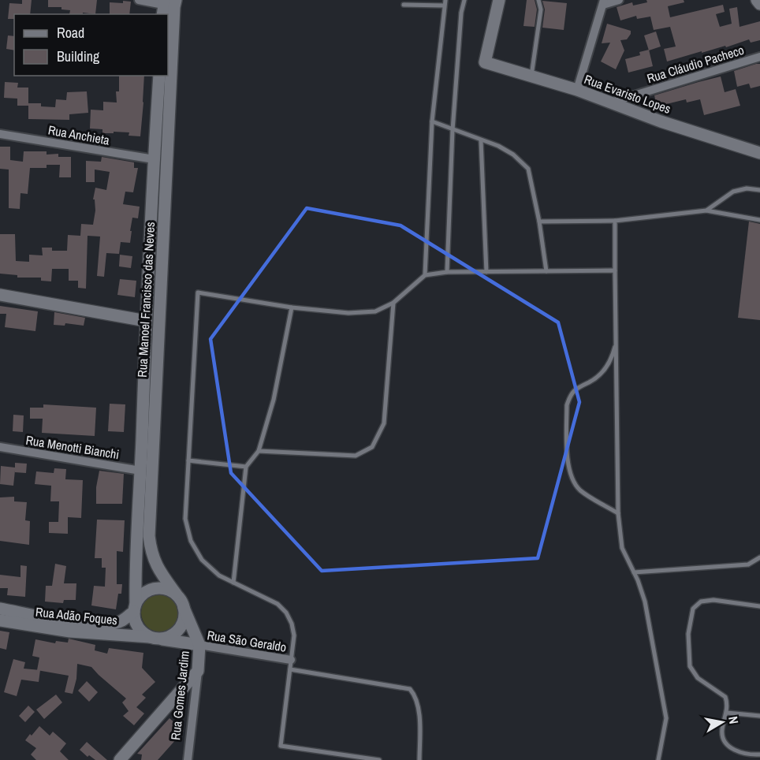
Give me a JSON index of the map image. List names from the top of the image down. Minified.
{"streets":{"main road":["Rua Evaristo Lopes","Rua Manoel Francisco das Neves","Rua Adão Foques","Rua Gomes Jardim"],"street":["Rua Cláudio Pacheco","Rua Anchieta","Rua Menotti Bianchi","Rua São Geraldo"]},"crossings":[["Rua Cláudio Pacheco","Rua Evaristo Lopes"],["Rua Anchieta","Rua Manoel Francisco das Neves"],["Rua Manoel Francisco das Neves","Rua Menotti Bianchi"],["Rua Manoel Francisco das Neves","Rua Adão Foques"],["Rua Manoel Francisco das Neves","Rua Gomes Jardim"],["Rua Adão Foques","Rua São Geraldo"],["Rua Adão Foques","Rua Gomes Jardim"],["Rua São Geraldo","Rua Gomes Jardim"]],"legend":["Road","Building"],"north":"right"}
